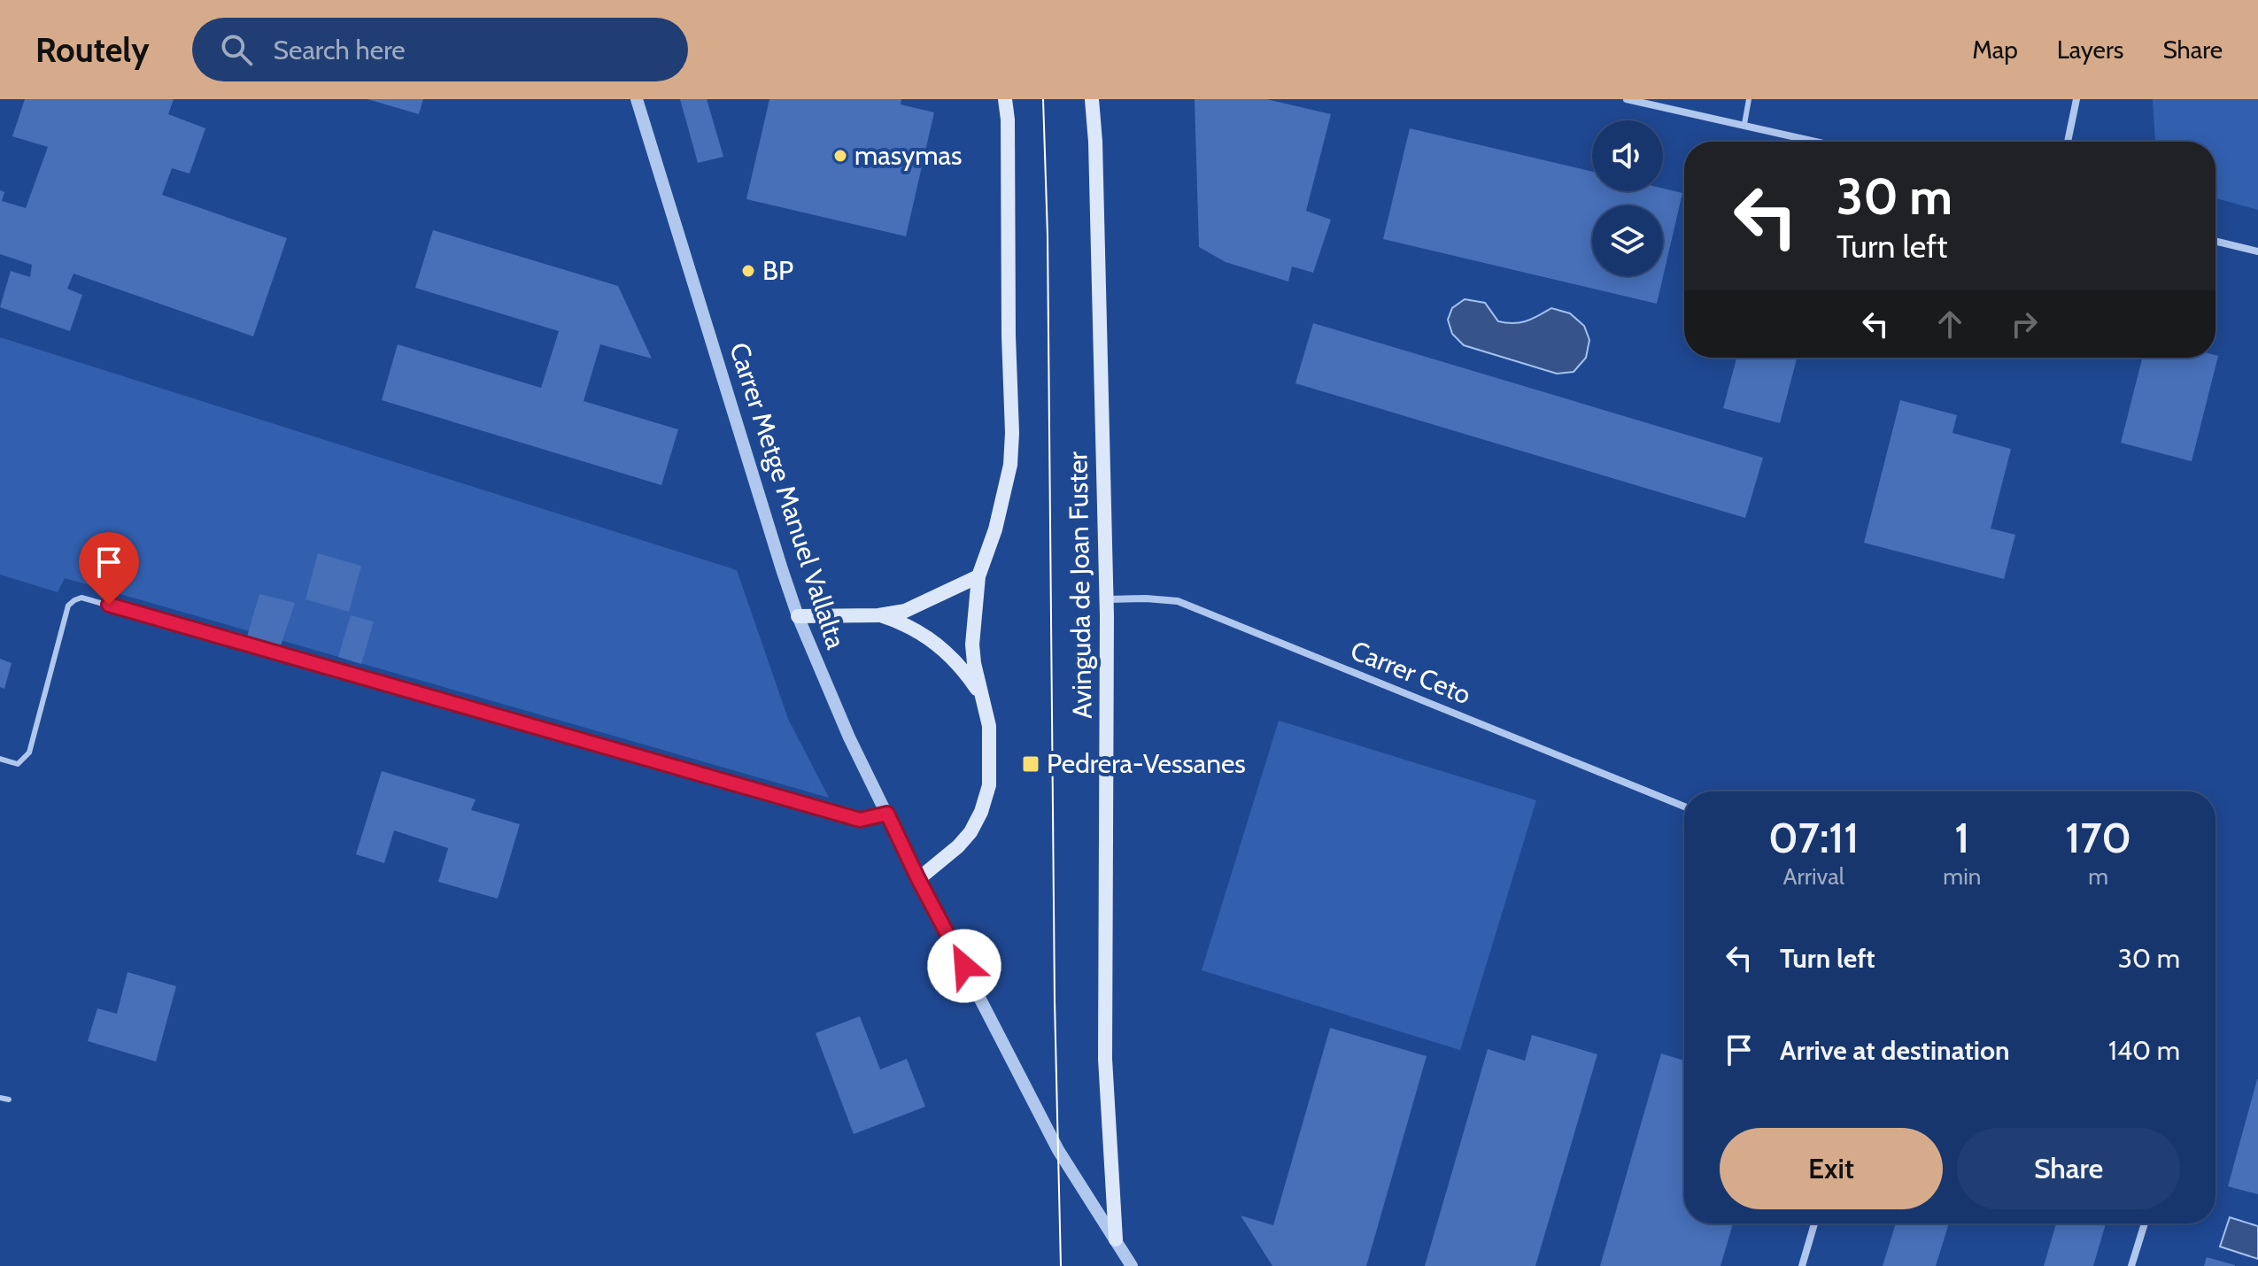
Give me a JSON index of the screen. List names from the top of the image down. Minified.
{"streets":{"main road":["Avinguda de Joan Fuster"],"street":["Carrer Metge Manuel Vallalta","Carrer Ceto"]},"crossings":[["Carrer Metge Manuel Vallalta","Avinguda de Joan Fuster"],["Avinguda de Joan Fuster","Carrer Ceto"]],"places":{"other":["masymas","BP"],"transit":["Pedrera-Vessanes"]},"page":{"header":"Routely","search":"Search here","nav":["Map","Layers","Share"],"turn":["30 m","Turn left"],"eta":["07:11","Arrival","1","min","170","m"],"list":[{"name":"Turn left","value":"30 m"},{"name":"Arrive at destination","value":"140 m"}],"buttons":["Exit","Share"]}}
